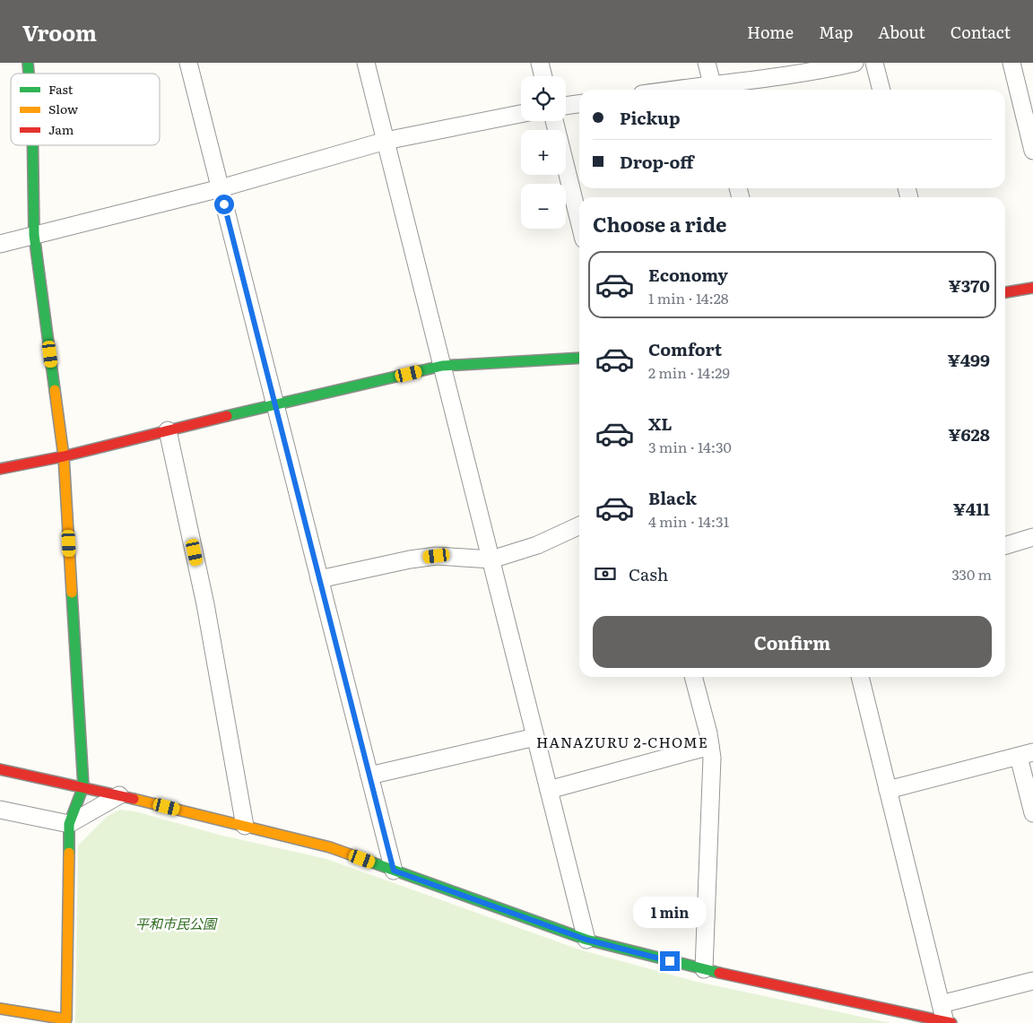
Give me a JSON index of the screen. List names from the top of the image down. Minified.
{"districts":["HANAZURU 2-CHOME"],"parks":["平和市民公園"],"legend":["Fast","Slow","Jam"],"page":{"header":"Vroom","nav":["Home","Map","About","Contact"],"map_buttons":["+","−"],"banner":["Pickup","Drop-off"],"heading":"Choose a ride","list":[{"name":"Economy","note":"1 min · 14:28","value":"¥370"},{"name":"Comfort","note":"2 min · 14:29","value":"¥499"},{"name":"XL","note":"3 min · 14:30","value":"¥628"},{"name":"Black","note":"4 min · 14:31","value":"¥411"}],"pay":["Cash","330 m"],"buttons":"Confirm","bubble":"1 min"}}
